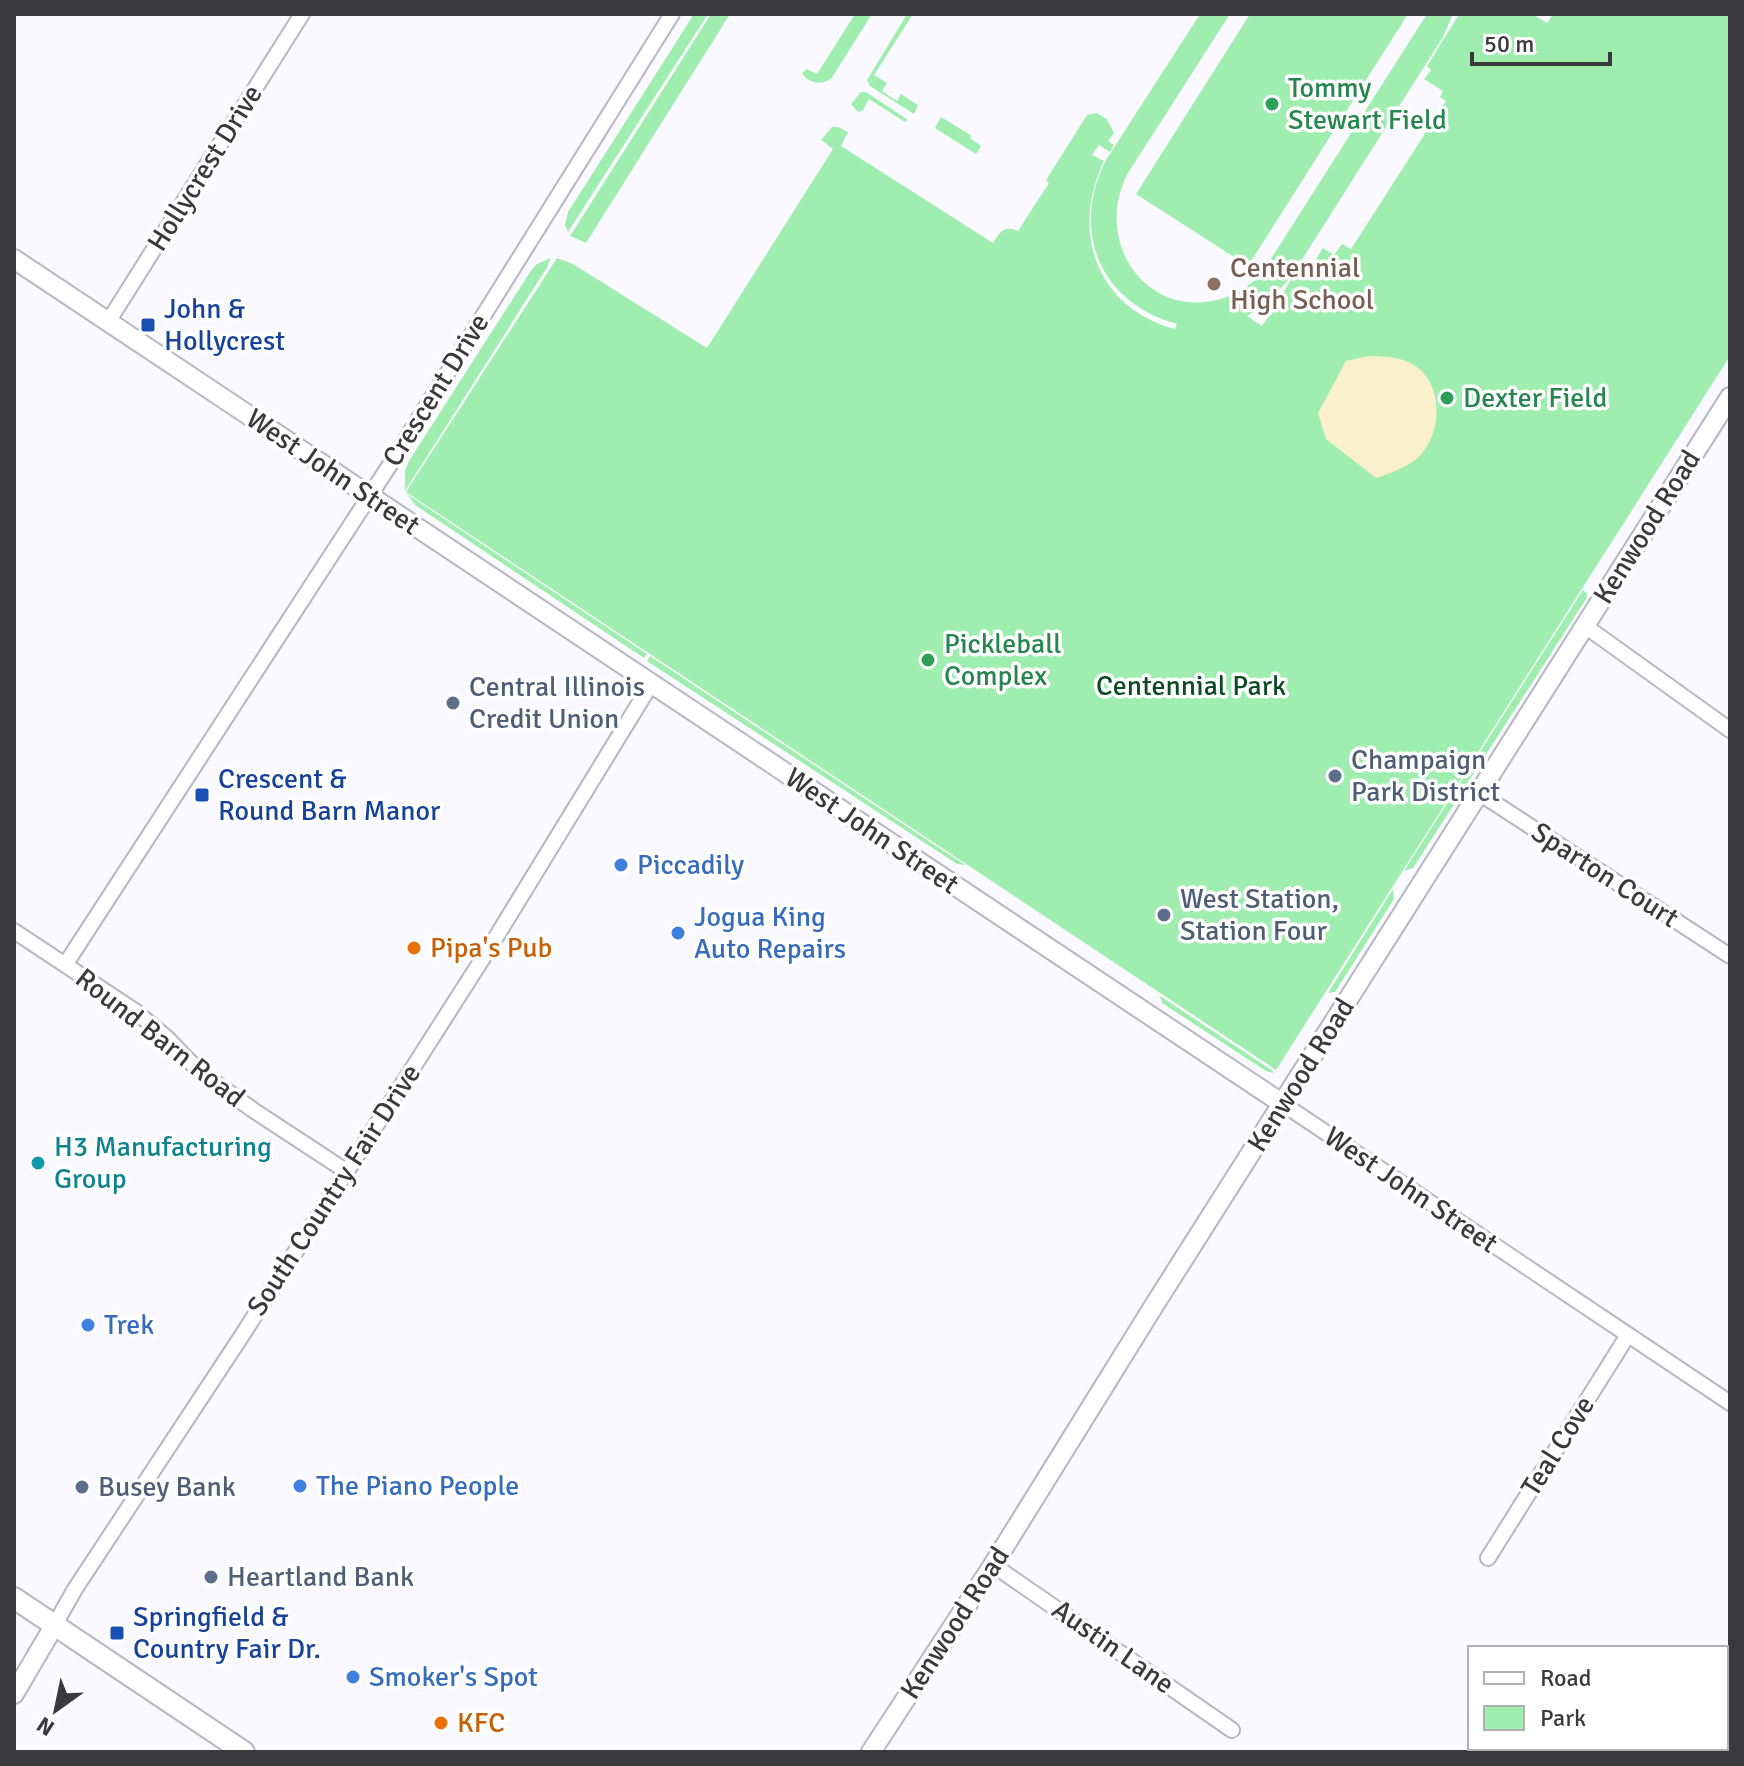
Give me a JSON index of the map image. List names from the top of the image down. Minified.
{"streets":{"street":["Hollycrest Drive","Crescent Drive","West John Street","Kenwood Road","Sparton Court","Round Barn Road","South Country Fair Drive","Teal Cove","Austin Lane"]},"crossings":[["Hollycrest Drive","West John Street"],["Crescent Drive","West John Street"],["Crescent Drive","Round Barn Road"],["West John Street","Kenwood Road"],["West John Street","South Country Fair Drive"],["West John Street","Teal Cove"],["Kenwood Road","Sparton Court"],["Kenwood Road","Austin Lane"],["Round Barn Road","South Country Fair Drive"]],"parks":["Centennial Park"],"places":{"other":["Tommy Stewart Field","Centennial High School","Dexter Field","Pickleball Complex","Central Illinois Credit Union","Champaign Park District","Piccadily","West Station, Station Four","Jogua King Auto Repairs","Pipa's Pub","H3 Manufacturing Group","Trek","The Piano People","Busey Bank","Heartland Bank","Smoker's Spot","KFC"],"transit":["John & Hollycrest","Crescent & Round Barn Manor","Springfield & Country Fair Dr."]},"legend":["Road","Park"],"scale_bar":"50 m","north":"bottom left"}
